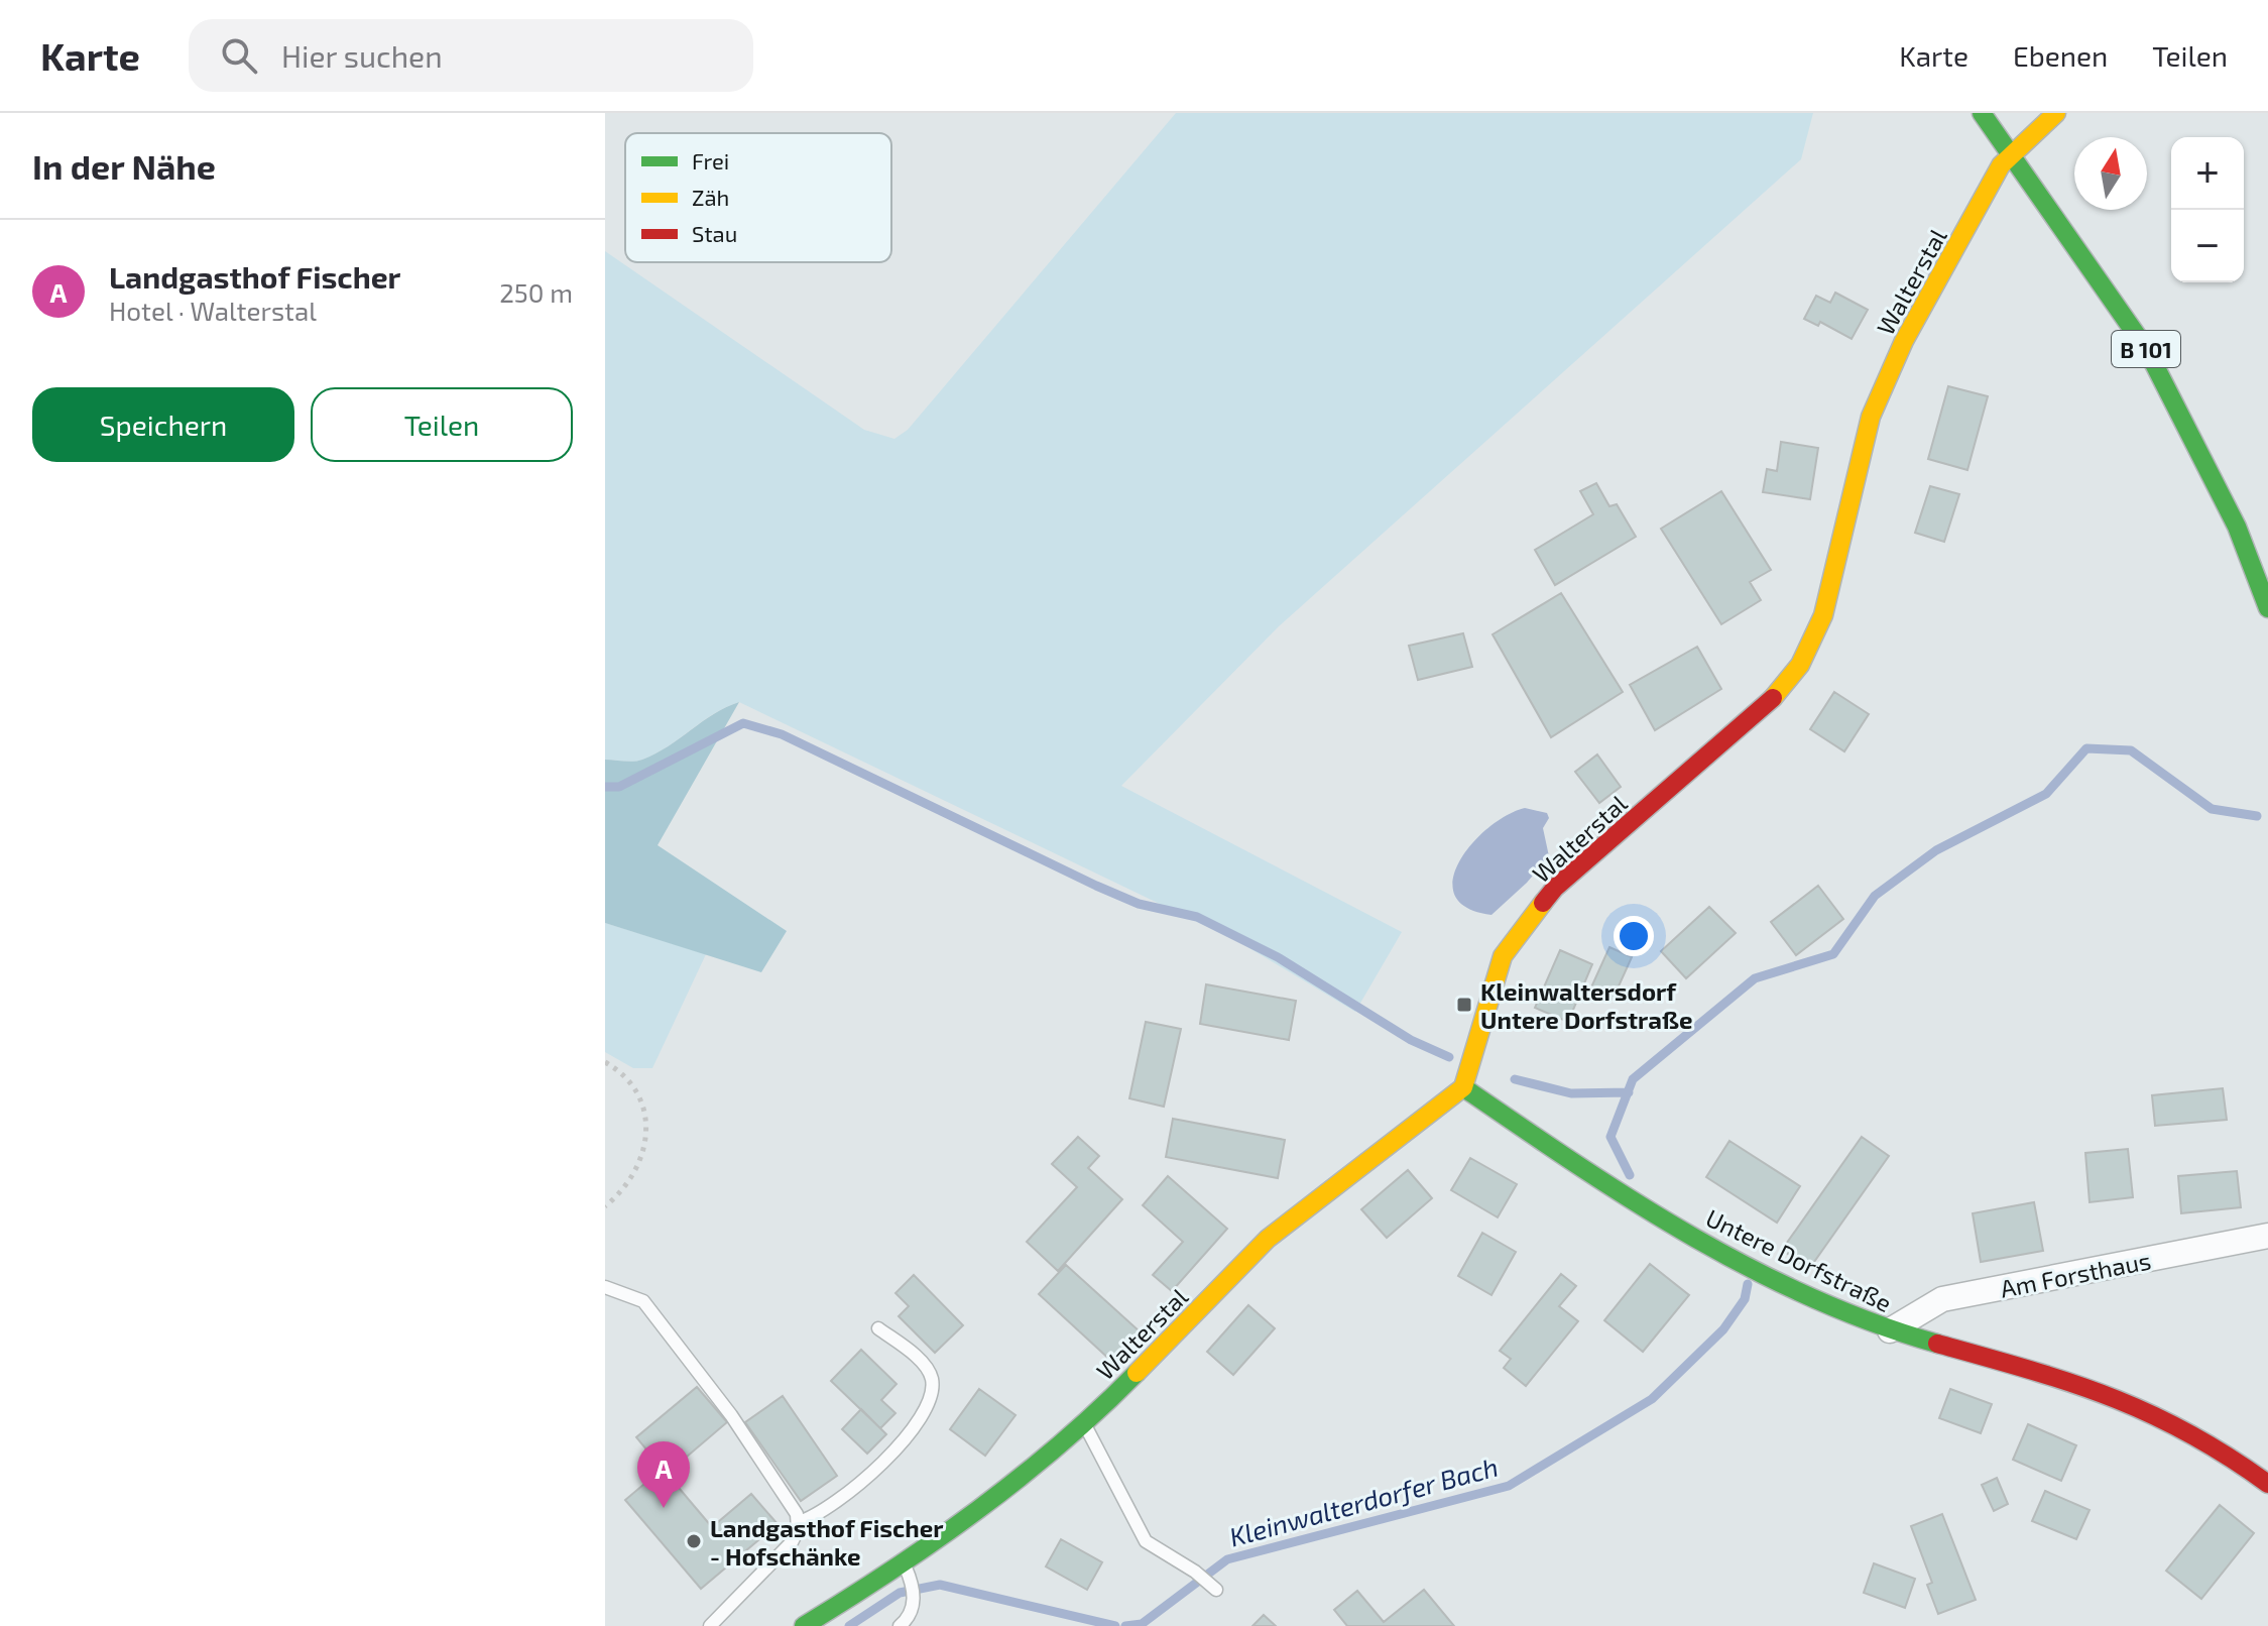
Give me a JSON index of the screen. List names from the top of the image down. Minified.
{"streets":{"street":["Walterstal","B 101","Untere Dorfstraße","Am Forsthaus"]},"crossings":[["Walterstal","B 101"],["Walterstal","Untere Dorfstraße"],["Untere Dorfstraße","Am Forsthaus"]],"water":["Kleinwalterdorfer Bach"],"places":{"transit":["Kleinwaltersdorf Untere Dorfstraße"],"other":["Landgasthof Fischer - Hofschänke"]},"legend":["Frei","Zäh","Stau"],"north":"top","page":{"header":"Karte","search":"Hier suchen","nav":["Karte","Ebenen","Teilen"],"heading":"In der Nähe","map_buttons":["+","−"],"list":[{"mark":"A","name":"Landgasthof Fischer","note":"Hotel · Walterstal","value":"250 m"}],"buttons":["Speichern","Teilen"],"pins":"A"}}
